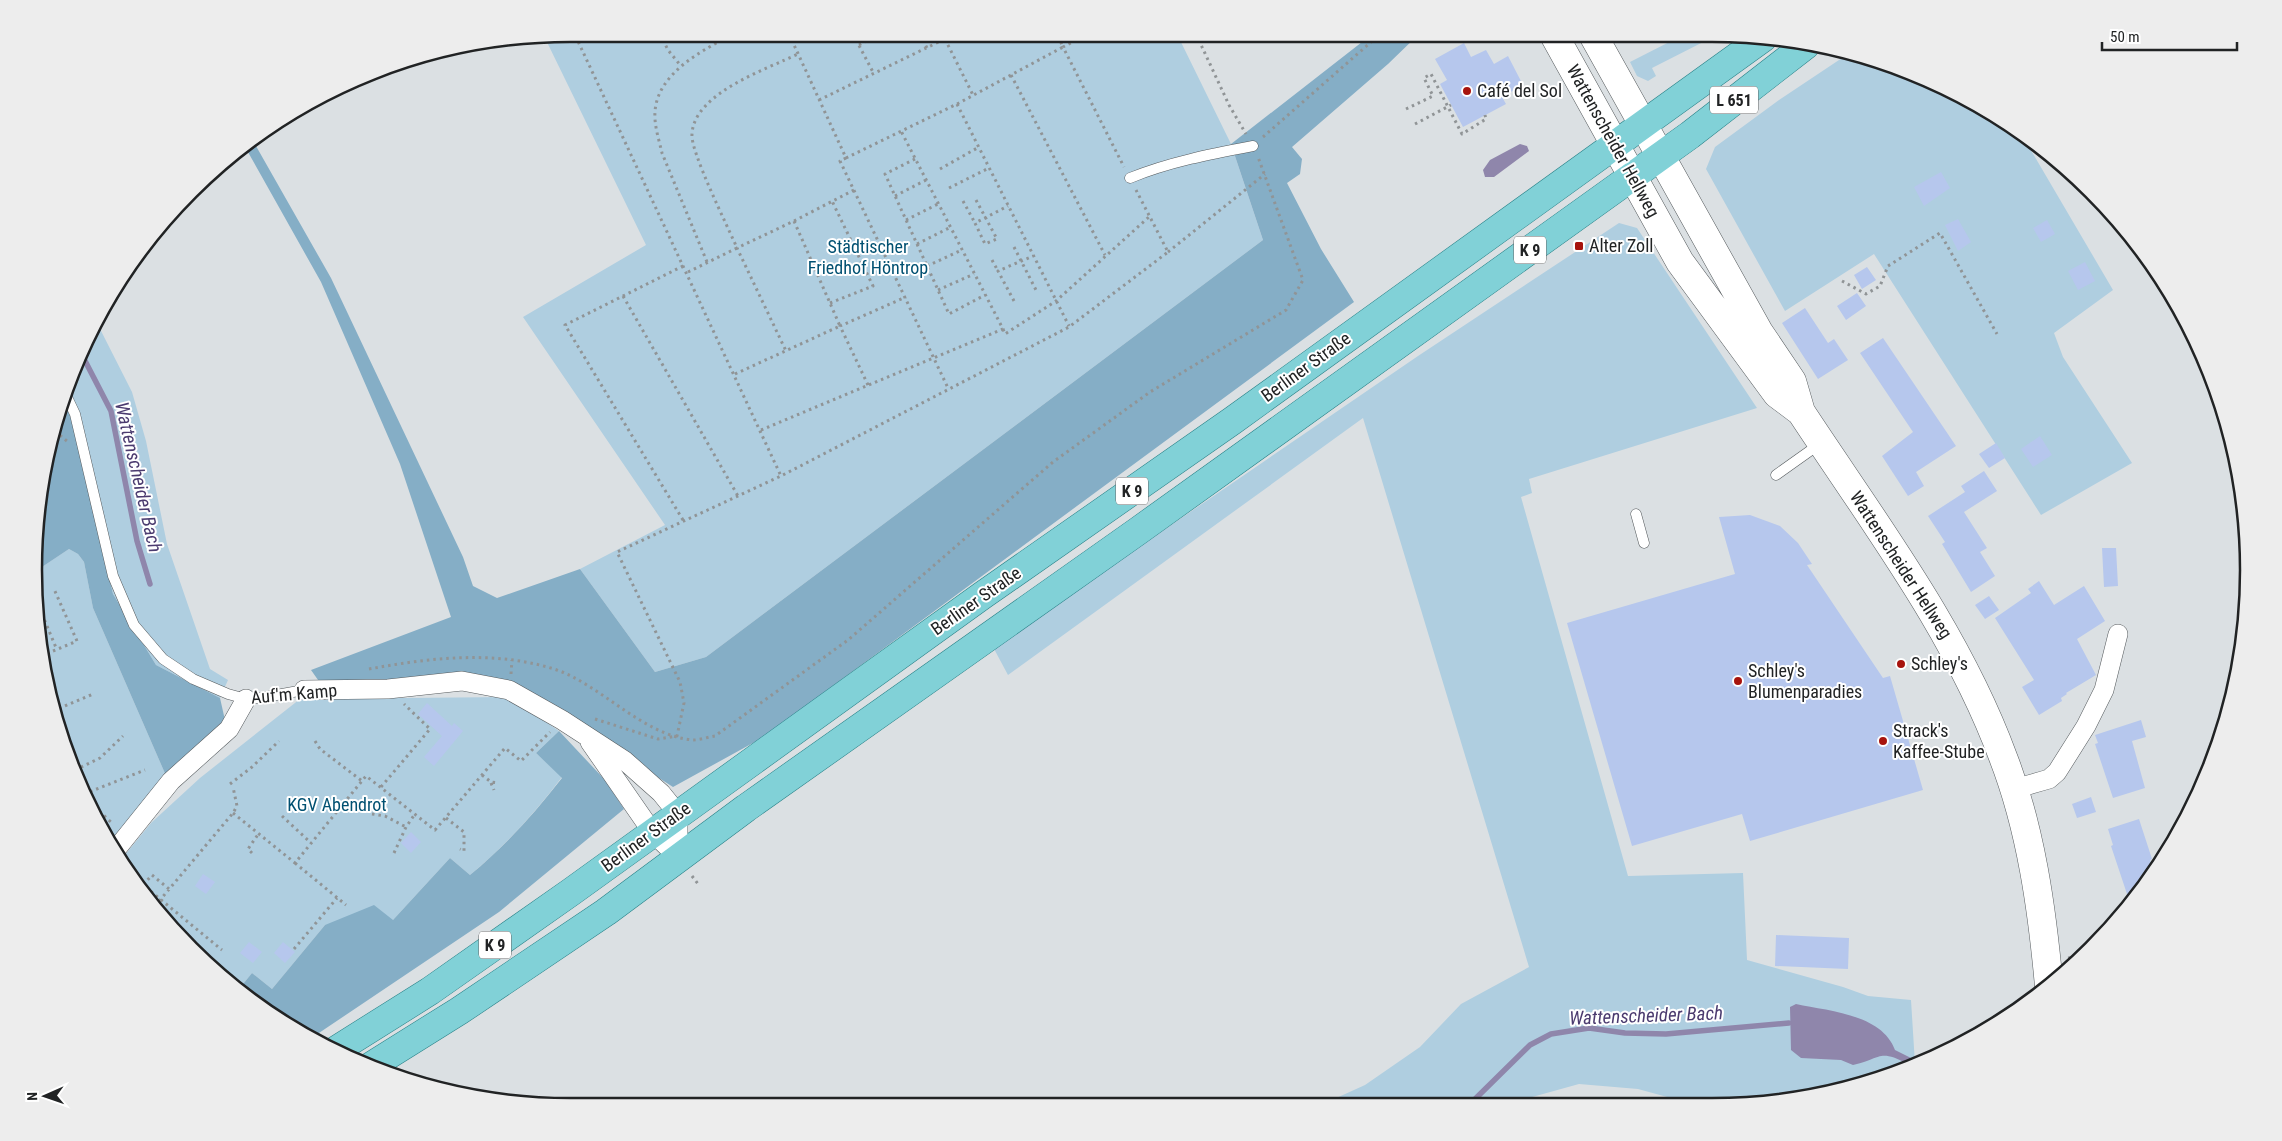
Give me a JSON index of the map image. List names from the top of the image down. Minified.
{"streets":{"main road":["L 651","Wattenscheider Hellweg","K 9","Berliner Straße"],"street":["Auf'm Kamp"]},"crossings":[["L 651","Wattenscheider Hellweg"],["L 651","Berliner Straße"],["Wattenscheider Hellweg","Berliner Straße"],["Berliner Straße","Auf'm Kamp"]],"water":["Wattenscheider Bach"],"parks":["Städtischer Friedhof Höntrop","KGV Abendrot"],"places":{"other":["Café del Sol","Schley's","Schley's Blumenparadies","Strack's Kaffee-Stube"],"transit":["Alter Zoll"]},"scale_bar":"50 m","north":"left"}
